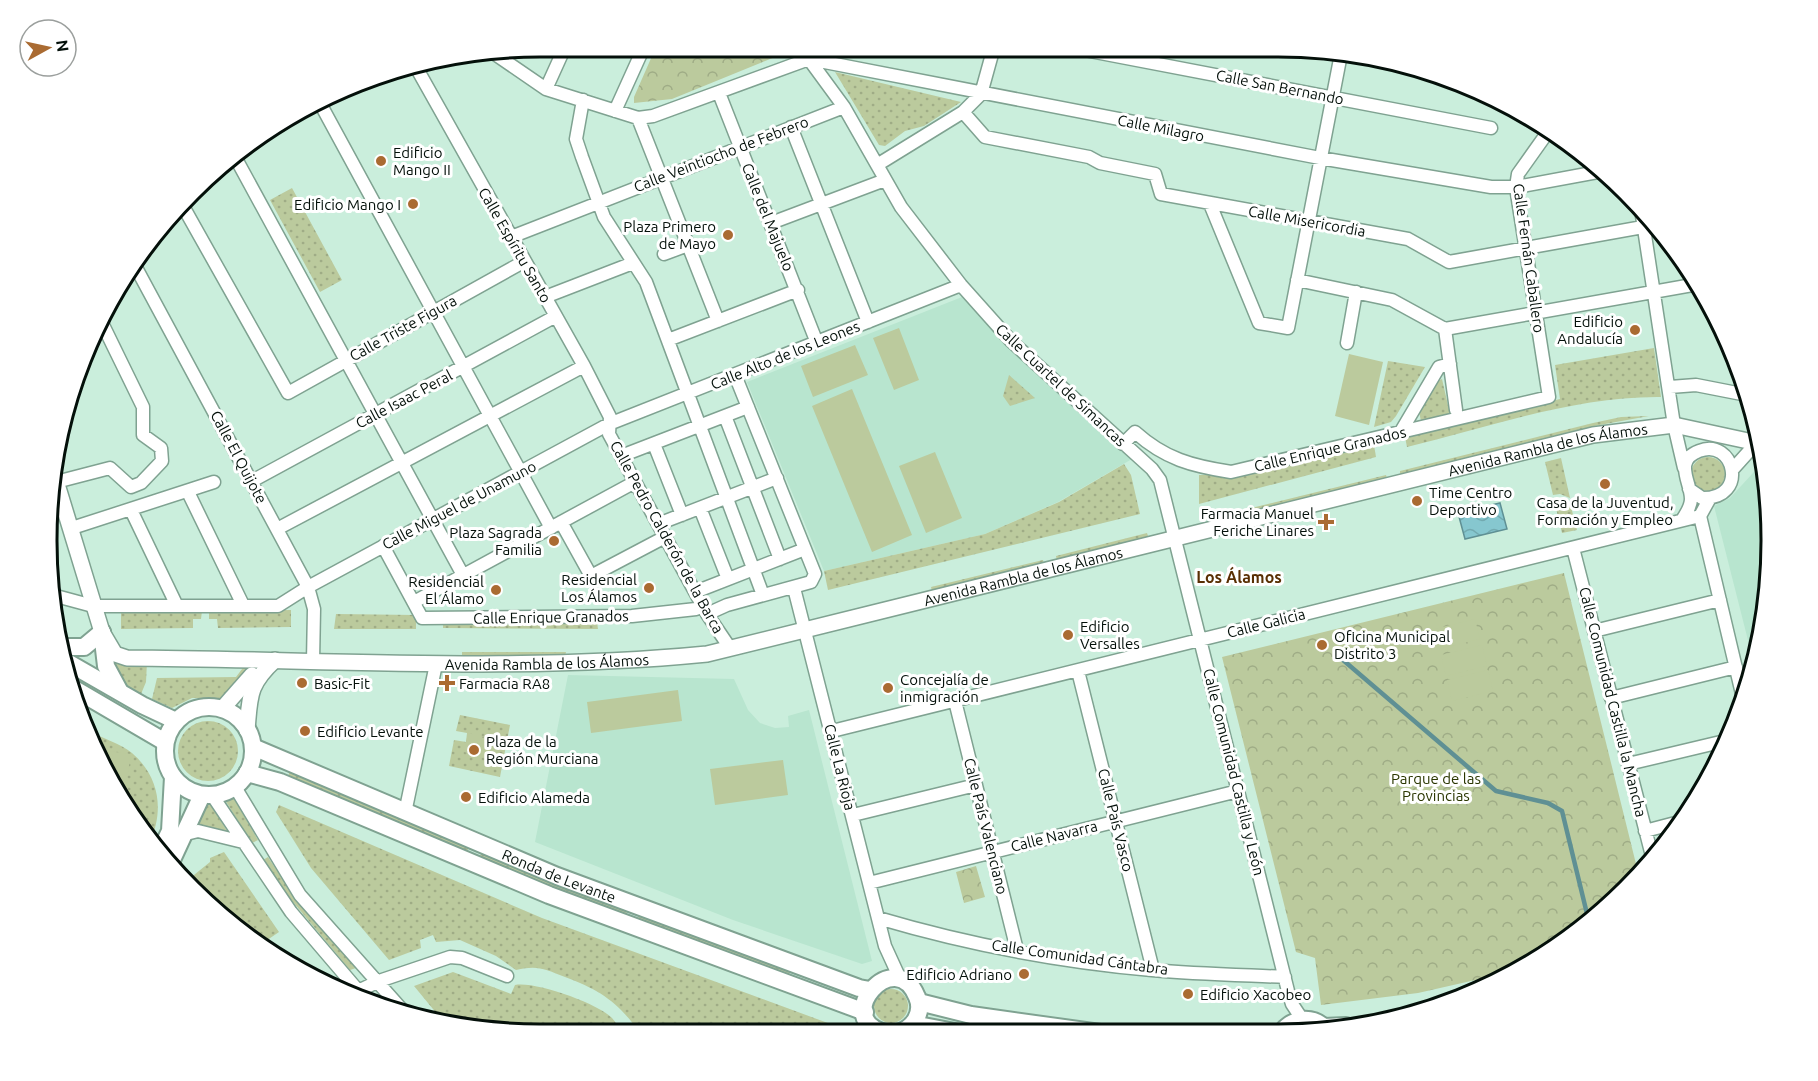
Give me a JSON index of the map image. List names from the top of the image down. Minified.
{"streets":{"main road":["Ronda de Levante"],"street":["Calle San Bernando","Calle Milagro","Calle Veintiocho de Febrero","Calle del Majuelo","Calle Misericordia","Calle Espíritu Santo","Calle Fernán Caballero","Calle Triste Figura","Calle Alto de los Leones","Calle Cuartel de Simancas","Calle Isaac Peral","Calle Enrique Granados","Avenida Rambla de los Álamos","Calle El Quijote","Calle Miguel de Unamuno","Calle Pedro Calderón de la Barca","Calle Galicia","Calle Comunidad Castilla la Mancha","Calle La Rioja","Calle Comunidad Castilla y León","Calle País Vasco","Calle País Valenciano","Calle Navarra","Calle Comunidad Cántabra"]},"crossings":[["Calle Milagro","Calle Fernán Caballero"],["Calle Milagro","Calle Cuartel de Simancas"],["Calle Veintiocho de Febrero","Calle del Majuelo"],["Calle Veintiocho de Febrero","Calle Espíritu Santo"],["Calle Veintiocho de Febrero","Calle Cuartel de Simancas"],["Calle del Majuelo","Calle Alto de los Leones"],["Calle Misericordia","Calle Fernán Caballero"],["Calle Espíritu Santo","Calle Triste Figura"],["Calle Espíritu Santo","Calle Alto de los Leones"],["Calle Espíritu Santo","Calle Isaac Peral"],["Calle Espíritu Santo","Calle Miguel de Unamuno"],["Calle Espíritu Santo","Calle Pedro Calderón de la Barca"],["Calle Fernán Caballero","Calle Enrique Granados"],["Calle Alto de los Leones","Calle Cuartel de Simancas"],["Calle Alto de los Leones","Calle Miguel de Unamuno"],["Calle Alto de los Leones","Calle Pedro Calderón de la Barca"],["Calle Cuartel de Simancas","Calle Enrique Granados"],["Calle Cuartel de Simancas","Avenida Rambla de los Álamos"],["Calle Cuartel de Simancas","Calle Comunidad Castilla y León"],["Calle Isaac Peral","Calle El Quijote"],["Calle Enrique Granados","Calle Pedro Calderón de la Barca"],["Calle Enrique Granados","Calle La Rioja"],["Avenida Rambla de los Álamos","Calle El Quijote"],["Avenida Rambla de los Álamos","Calle Pedro Calderón de la Barca"],["Avenida Rambla de los Álamos","Calle La Rioja"],["Avenida Rambla de los Álamos","Calle Comunidad Castilla y León"],["Calle El Quijote","Calle Miguel de Unamuno"],["Calle Miguel de Unamuno","Calle Pedro Calderón de la Barca"],["Calle Galicia","Calle Comunidad Castilla la Mancha"],["Calle Galicia","Calle La Rioja"],["Calle Galicia","Calle Comunidad Castilla y León"],["Calle Galicia","Calle País Vasco"],["Calle Galicia","Calle País Valenciano"],["Calle La Rioja","Calle Navarra"],["Calle La Rioja","Ronda de Levante"],["Calle La Rioja","Calle Comunidad Cántabra"],["Calle Comunidad Castilla y León","Calle Navarra"],["Calle Comunidad Castilla y León","Calle Comunidad Cántabra"],["Calle País Vasco","Calle Navarra"],["Calle País Vasco","Calle Comunidad Cántabra"],["Calle País Valenciano","Calle Navarra"],["Calle País Valenciano","Calle Comunidad Cántabra"]],"districts":["Los Álamos"],"parks":["Parque de las Provincias"],"places":{"other":["Edificio Mango II","Edificio Mango I","Plaza Primero de Mayo","Edificio Andalucía","Casa de la Juventud, Formación y Empleo","Time Centro Deportivo","Plaza Sagrada Familia","Residencial Los Álamos","Residencial El Álamo","Edificio Versalles","Oficina Municipal Distrito 3","Basic-Fit","Concejalía de inmigración","Edificio Levante","Plaza de la Región Murciana","Edificio Alameda","Edificio Adriano","Edificio Xacobeo"],"health":["Farmacia Manuel Feriche Linares","Farmacia RA8"]},"north":"right"}
